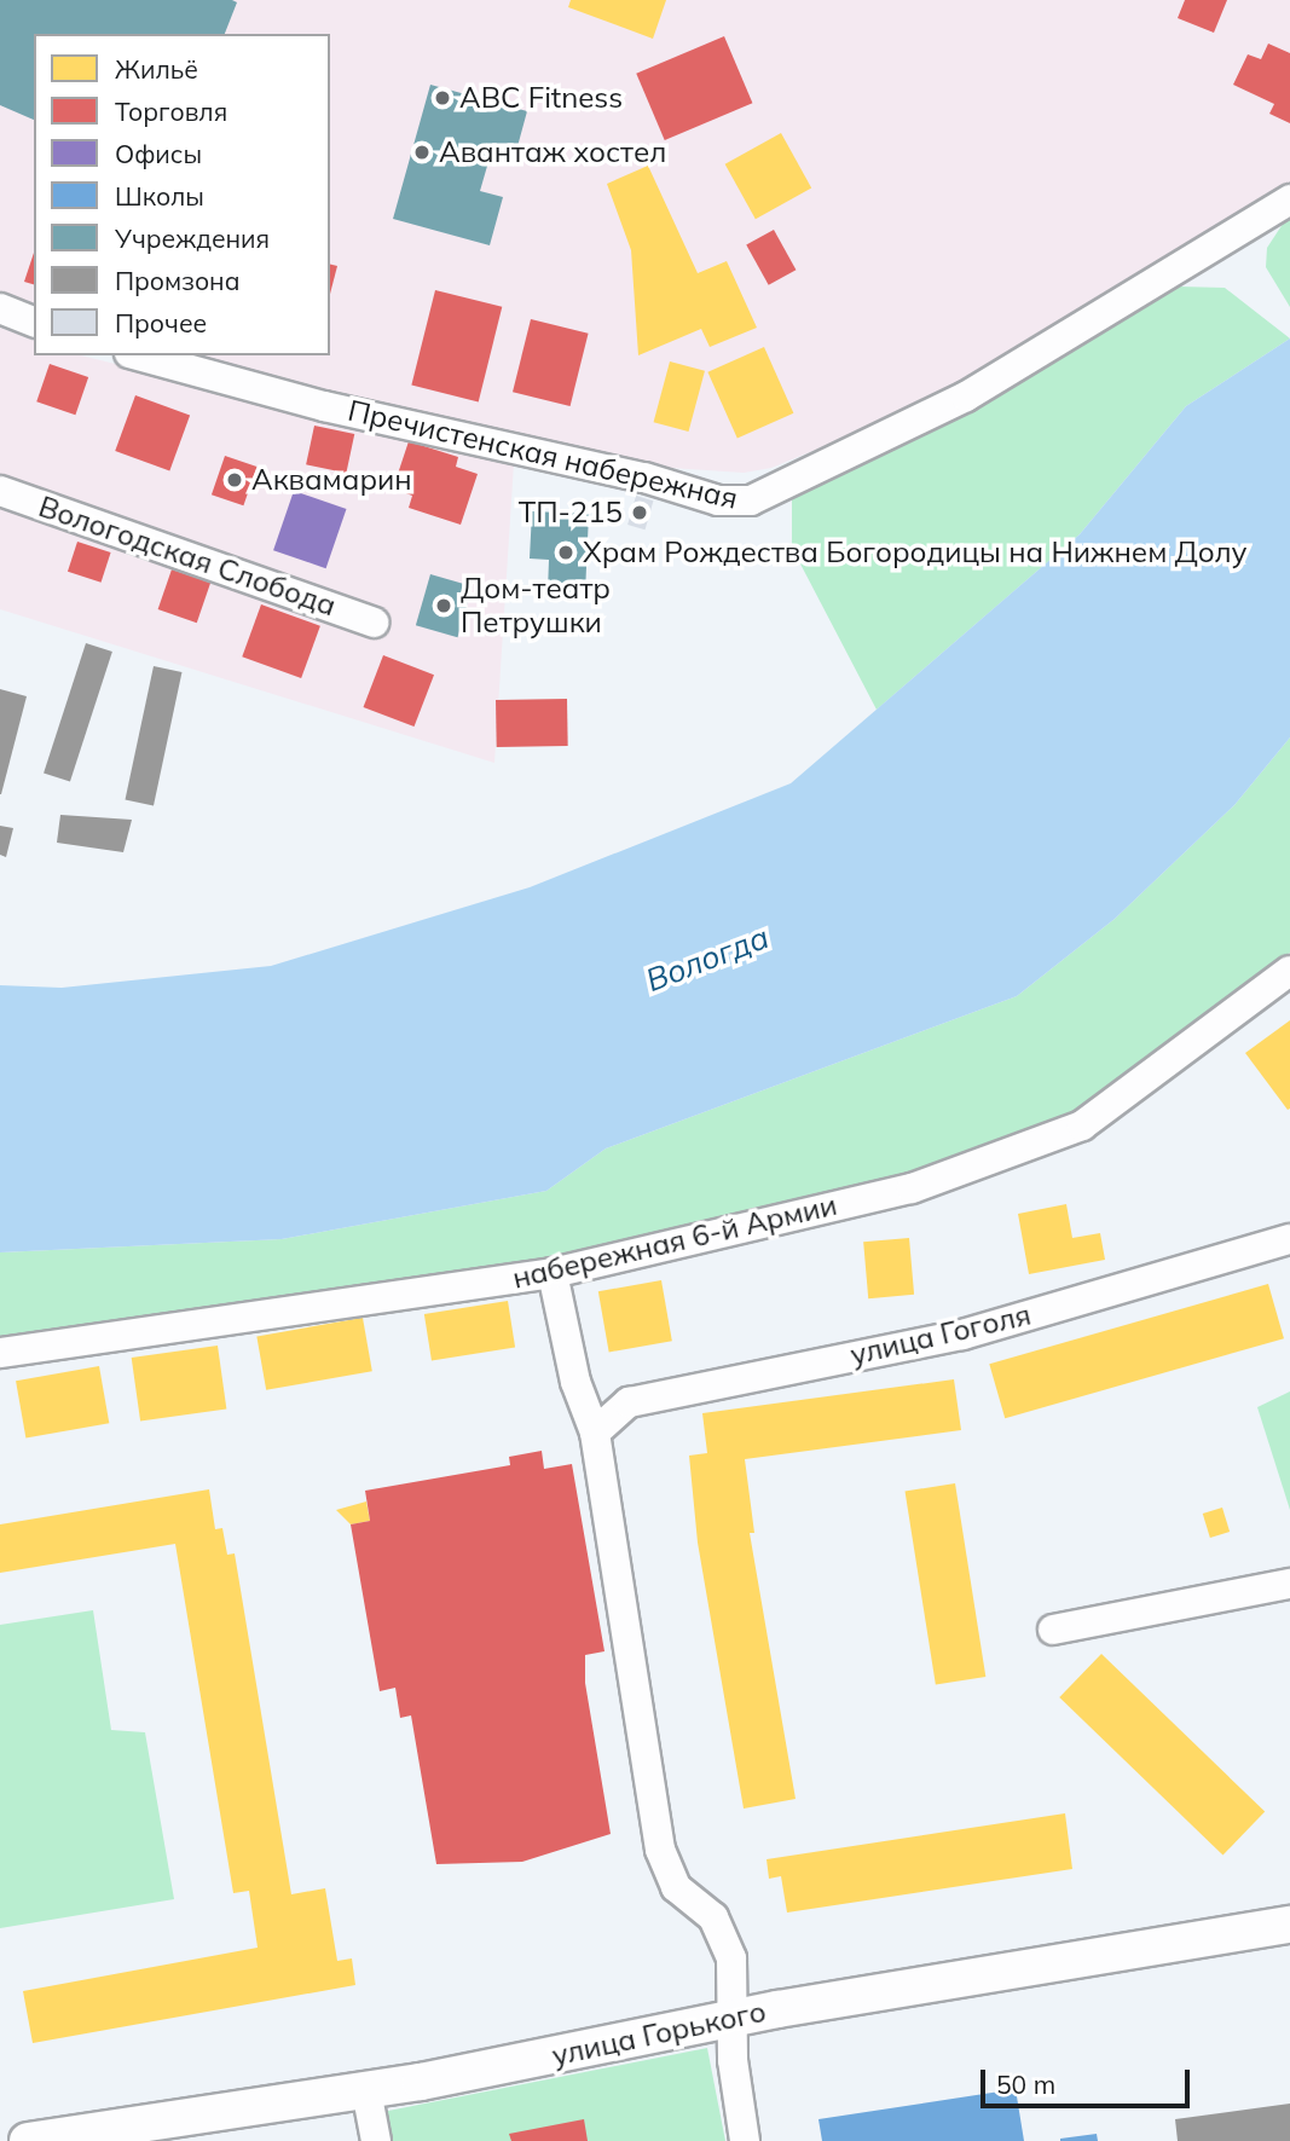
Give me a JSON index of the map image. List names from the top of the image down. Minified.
{"streets":{"street":["Пречистенская набережная","Вологодская Слобода","набережная 6-й Армии","улица Гоголя","улица Горького"]},"water":["Вологда"],"places":["ABC Fitness","Авантаж хостел","Аквамарин","ТП-215","Храм Рождества Богородицы на Нижнем Долу","Дом-театр Петрушки"],"legend":["Жильё","Торговля","Офисы","Школы","Учреждения","Промзона","Прочее"],"scale_bar":"50 m"}
